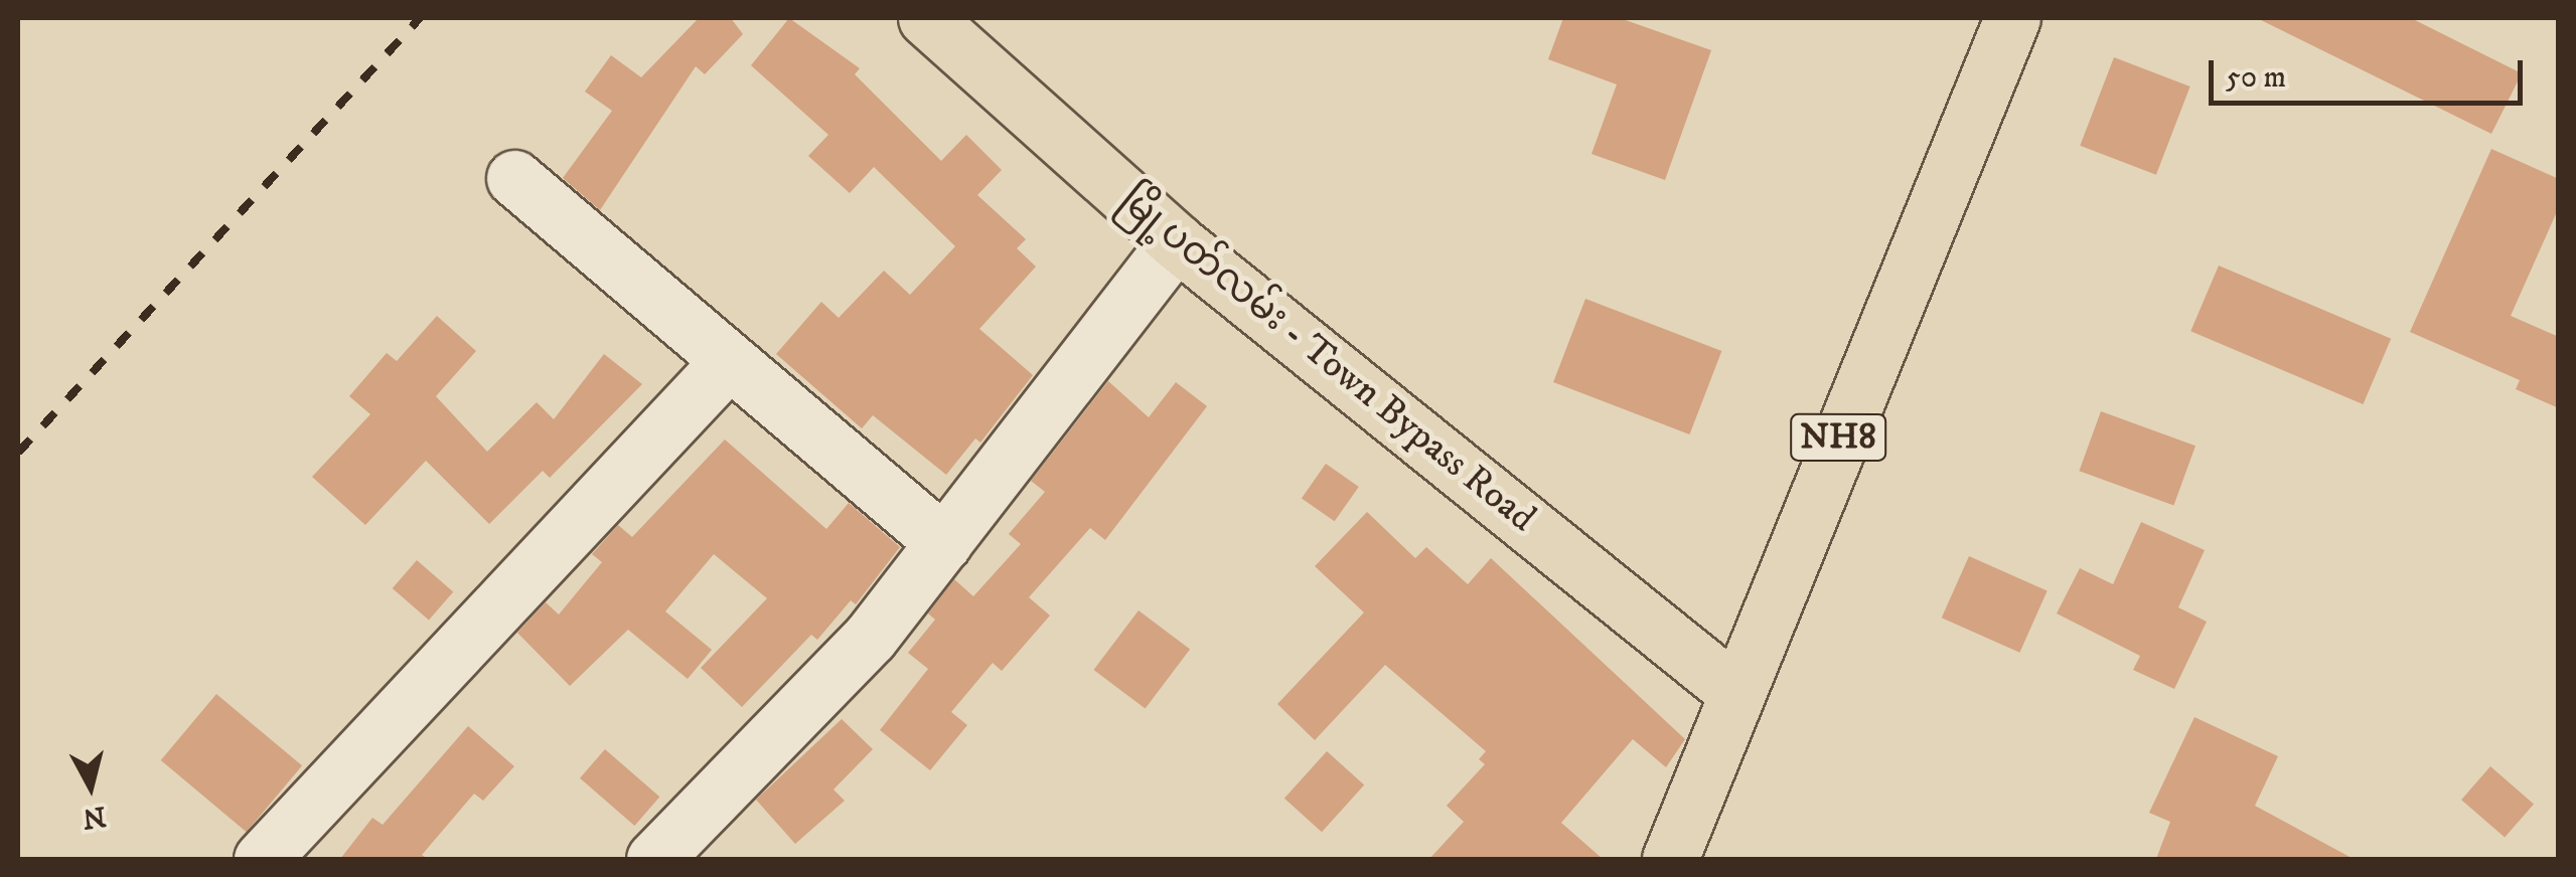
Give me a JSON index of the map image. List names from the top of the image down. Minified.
{"streets":{"main road":["မြို့ပတ်လမ်း - Town Bypass Road","NH8"]},"crossings":[["မြို့ပတ်လမ်း - Town Bypass Road","NH8"]],"scale_bar":"50 m","north":"bottom"}
